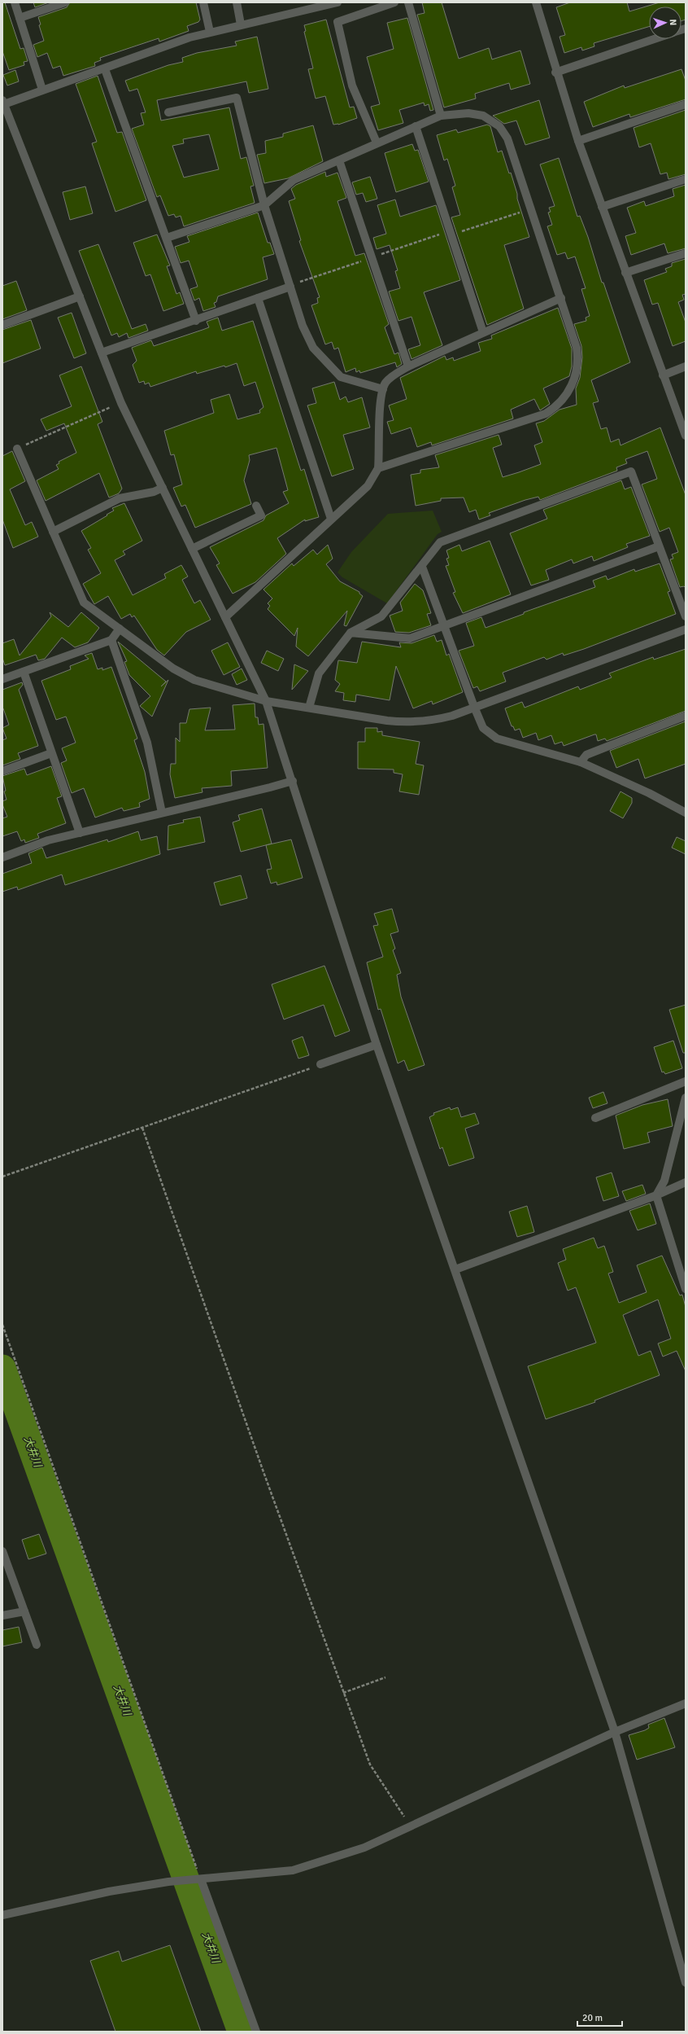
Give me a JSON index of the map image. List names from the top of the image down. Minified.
{"water":["大井川"],"scale_bar":"20 m","north":"right"}
